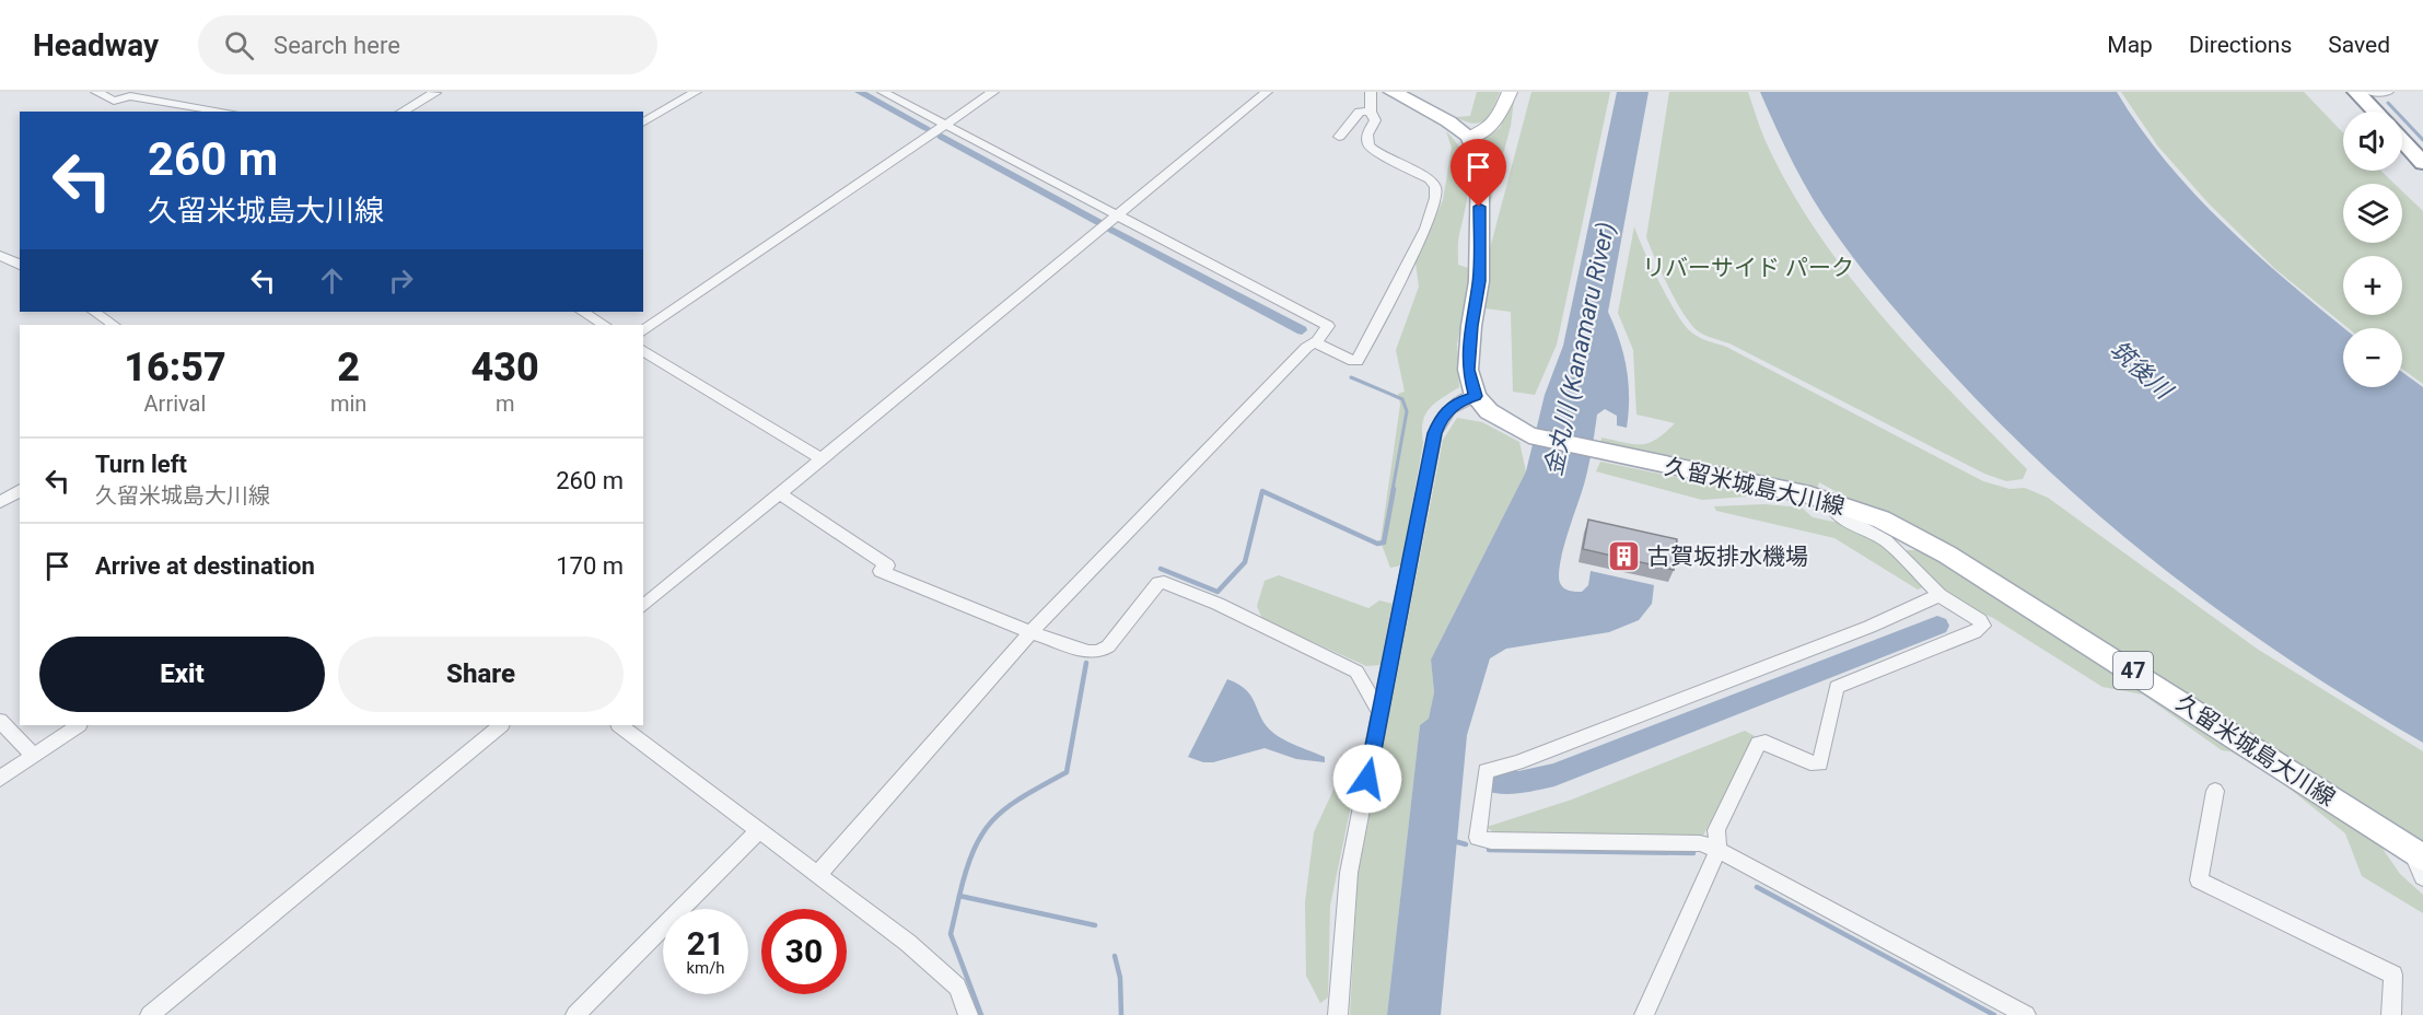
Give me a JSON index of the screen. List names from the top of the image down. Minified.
{"streets":{"main road":["久留米城島大川線","47"]},"water":["金丸川 (Kanamaru River)","筑後川"],"parks":["リバーサイド パーク"],"places":{"building":["古賀坂排水機場"]},"page":{"header":"Headway","search":"Search here","nav":["Map","Directions","Saved"],"map_buttons":["+","−"],"turn":["260 m","久留米城島大川線"],"eta":["16:57","Arrival","2","min","430","m"],"list":[{"name":"Turn left","note":"久留米城島大川線","value":"260 m"},{"name":"Arrive at destination","value":"170 m"}],"buttons":["Exit","Share"],"speed":"21 km/h","limit":"30"}}
